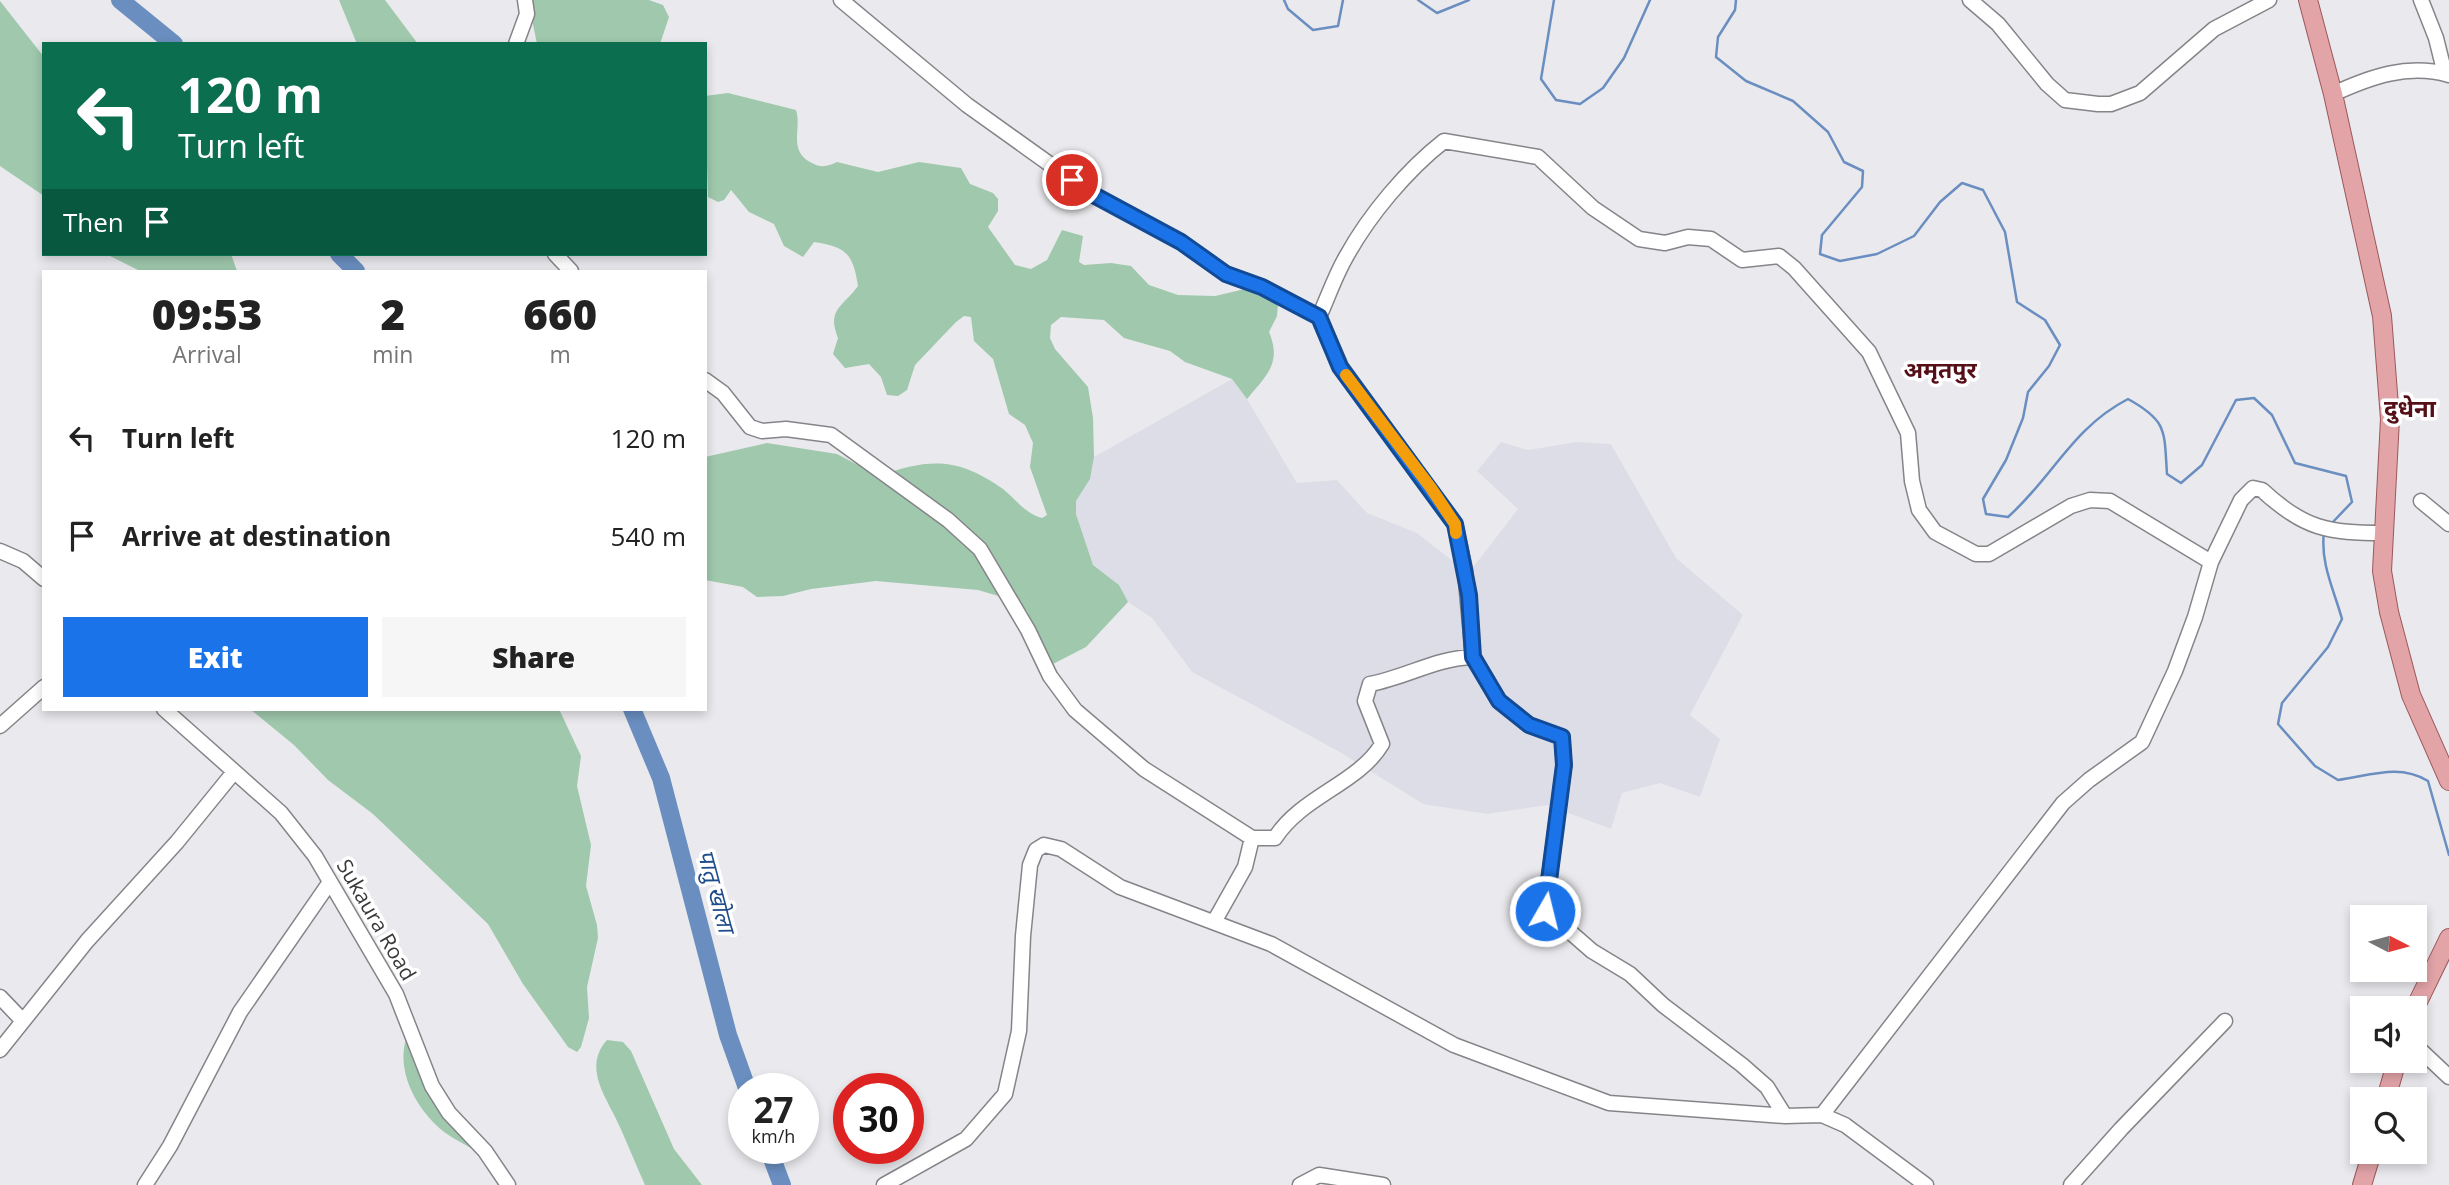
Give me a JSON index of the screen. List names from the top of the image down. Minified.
{"streets":{"street":["Sukaura Road"]},"districts":["अमृतपुर","दुधेना"],"water":["पातु खोला"],"north":"right","page":{"turn":["120 m","Turn left"],"then":"Then","eta":["09:53","Arrival","2","min","660","m"],"list":[{"name":"Turn left","value":"120 m"},{"name":"Arrive at destination","value":"540 m"}],"buttons":["Exit","Share"],"speed":"27 km/h","limit":"30"}}
